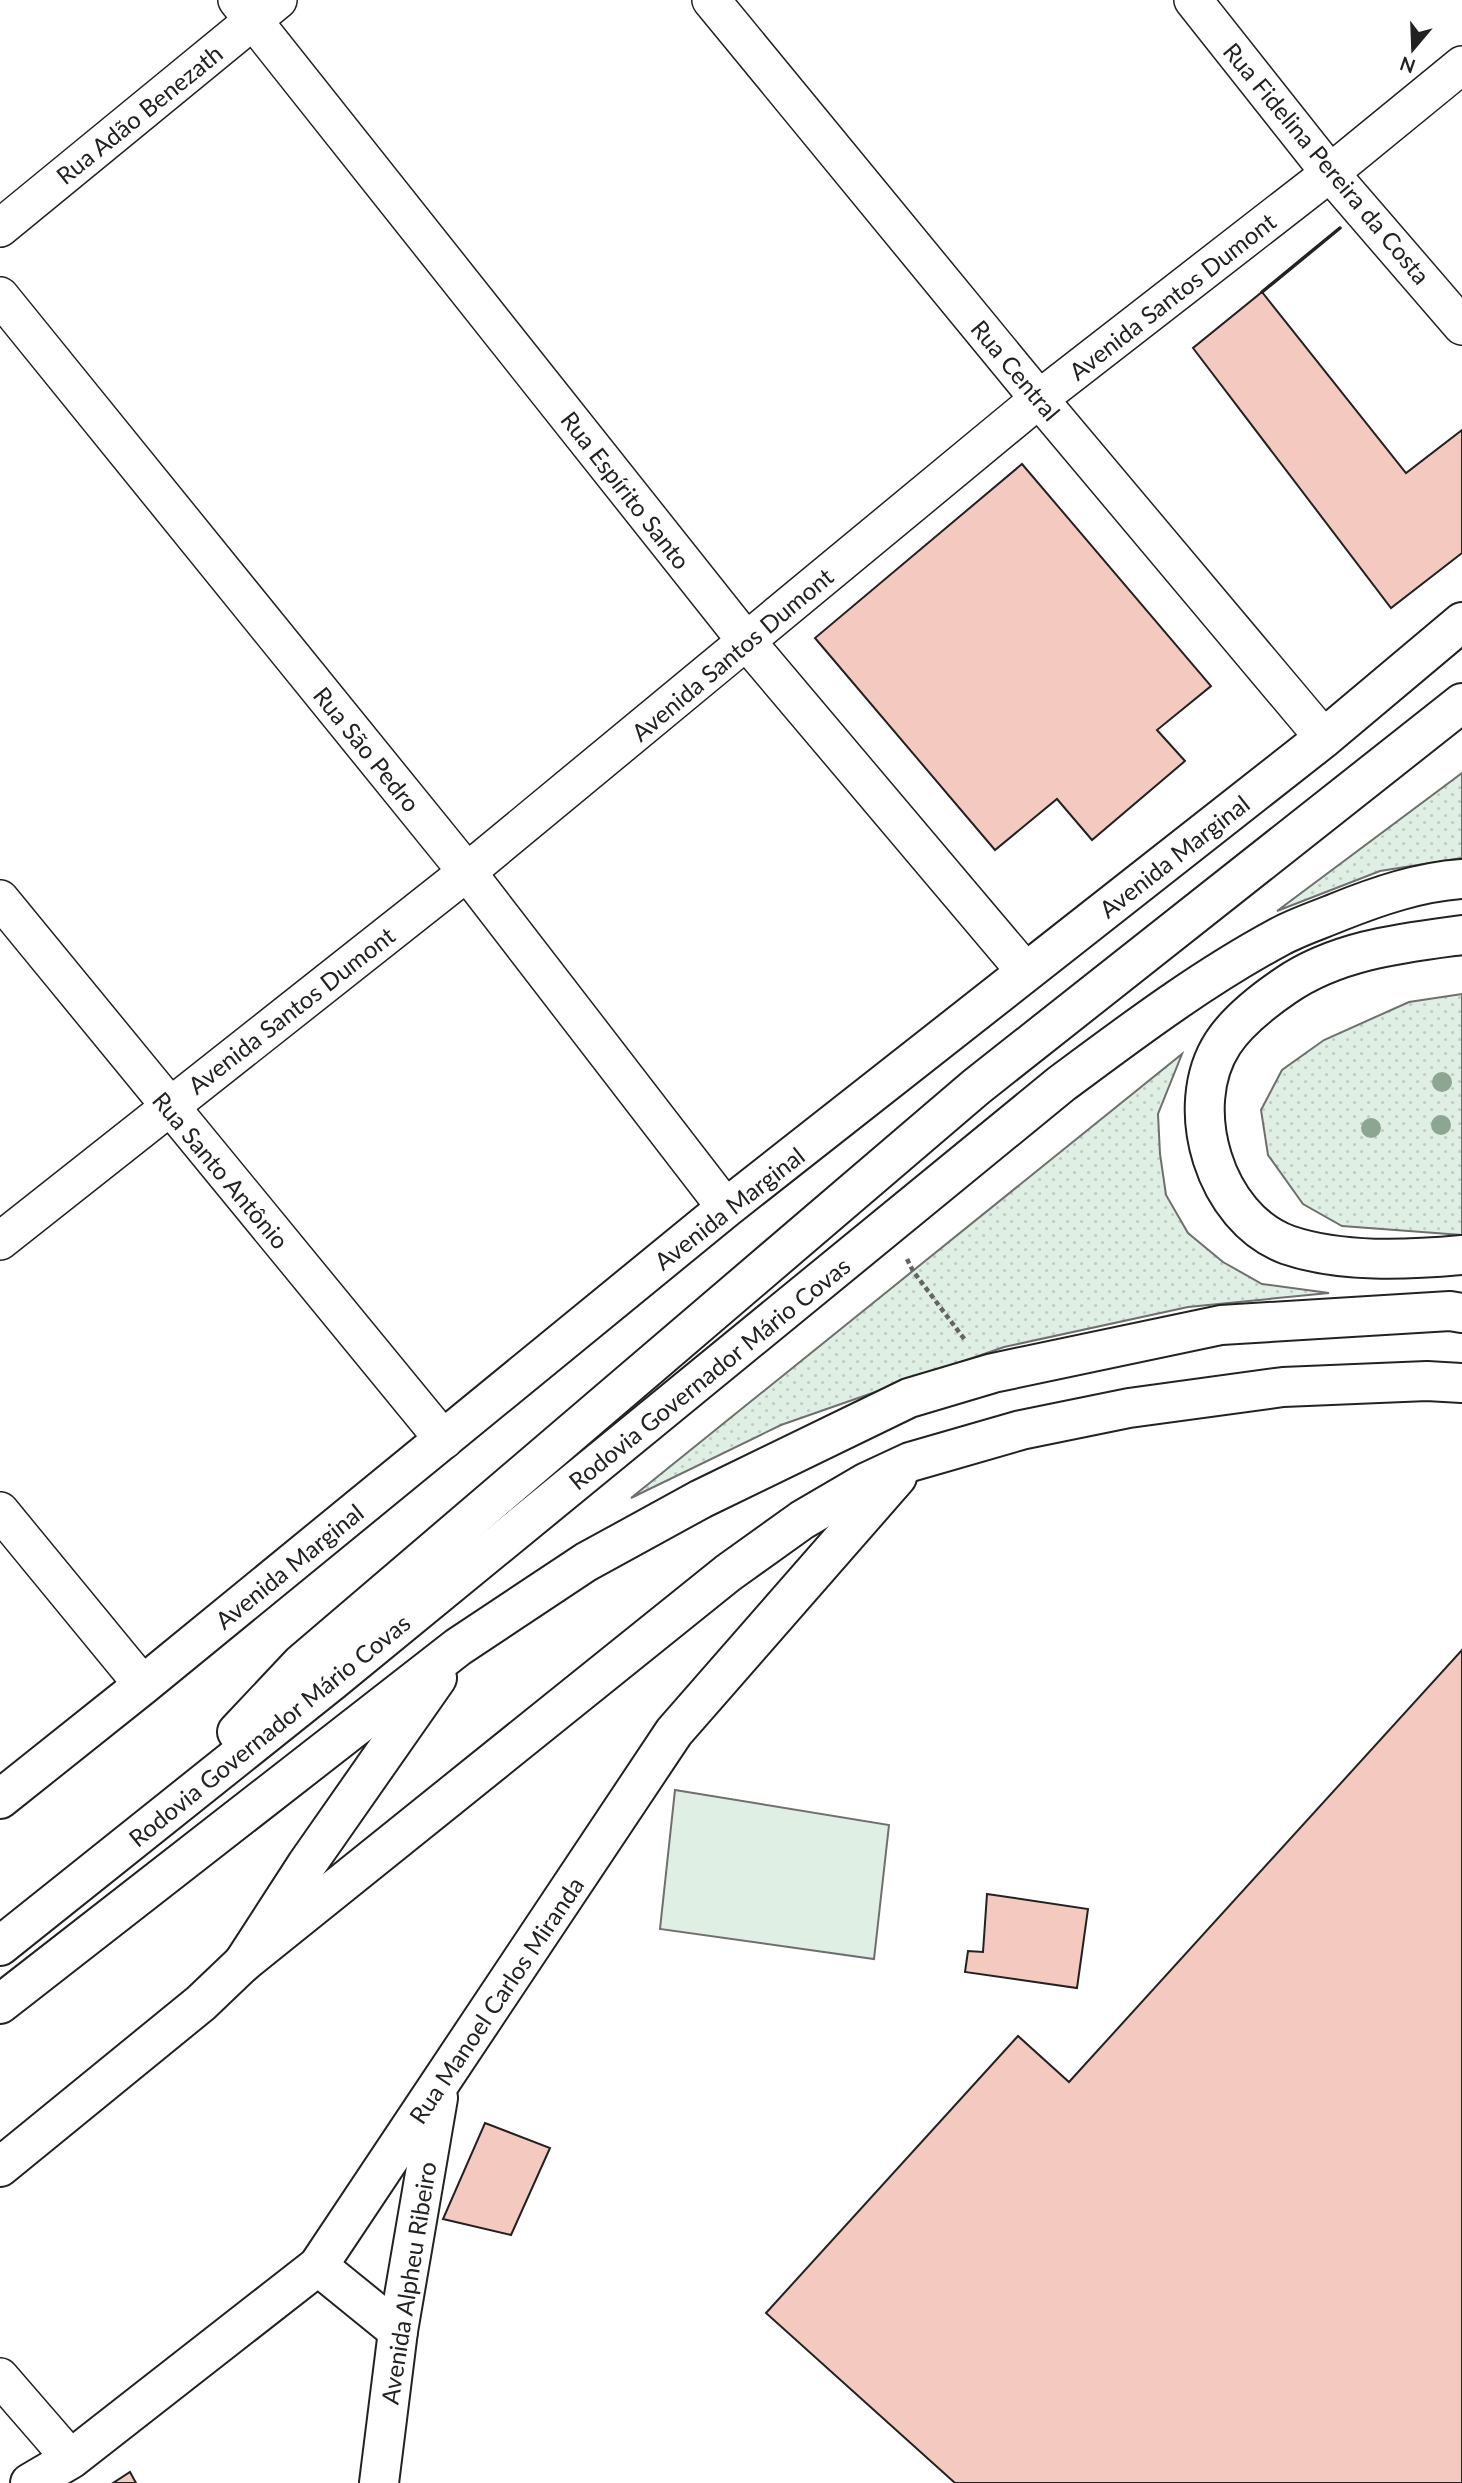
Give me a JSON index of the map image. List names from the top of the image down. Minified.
{"streets":{"main road":["Avenida Marginal","Rodovia Governador Mário Covas","Rua Manoel Carlos Miranda","Avenida Alpheu Ribeiro"],"street":["Rua Adão Benezath","Rua Fidelina Pereira da Costa","Avenida Santos Dumont","Rua Central","Rua Espírito Santo","Rua São Pedro","Rua Santo Antônio"]},"crossings":[["Rua Adão Benezath","Rua Espírito Santo"],["Rua Fidelina Pereira da Costa","Avenida Santos Dumont"],["Avenida Santos Dumont","Rua Central"],["Avenida Santos Dumont","Rua Espírito Santo"],["Avenida Santos Dumont","Rua São Pedro"],["Avenida Santos Dumont","Rua Santo Antônio"],["Rua Central","Avenida Marginal"],["Rua Espírito Santo","Avenida Marginal"],["Rua São Pedro","Avenida Marginal"],["Avenida Marginal","Rua Santo Antônio"],["Rua Manoel Carlos Miranda","Avenida Alpheu Ribeiro"]],"north":"bottom"}
